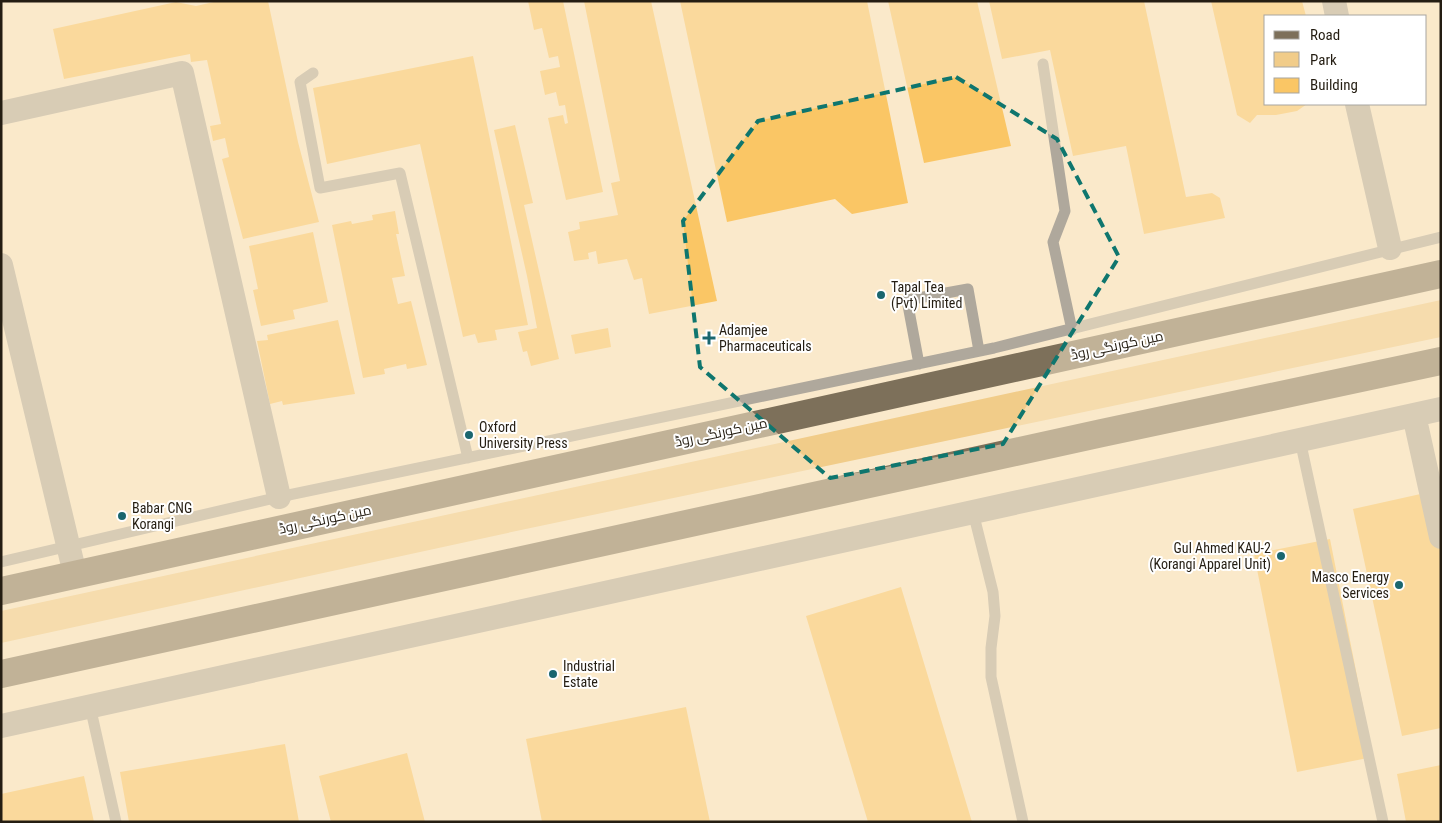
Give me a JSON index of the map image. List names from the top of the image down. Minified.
{"streets":{"main road":["مین کورنگی روڈ"]},"places":{"other":["Tapal Tea (Pvt) Limited","Oxford University Press","Babar CNG Korangi","Gul Ahmed KAU-2 (Korangi Apparel Unit)","Masco Energy Services","Industrial Estate"],"health":["Adamjee Pharmaceuticals"]},"legend":["Road","Park","Building"]}
